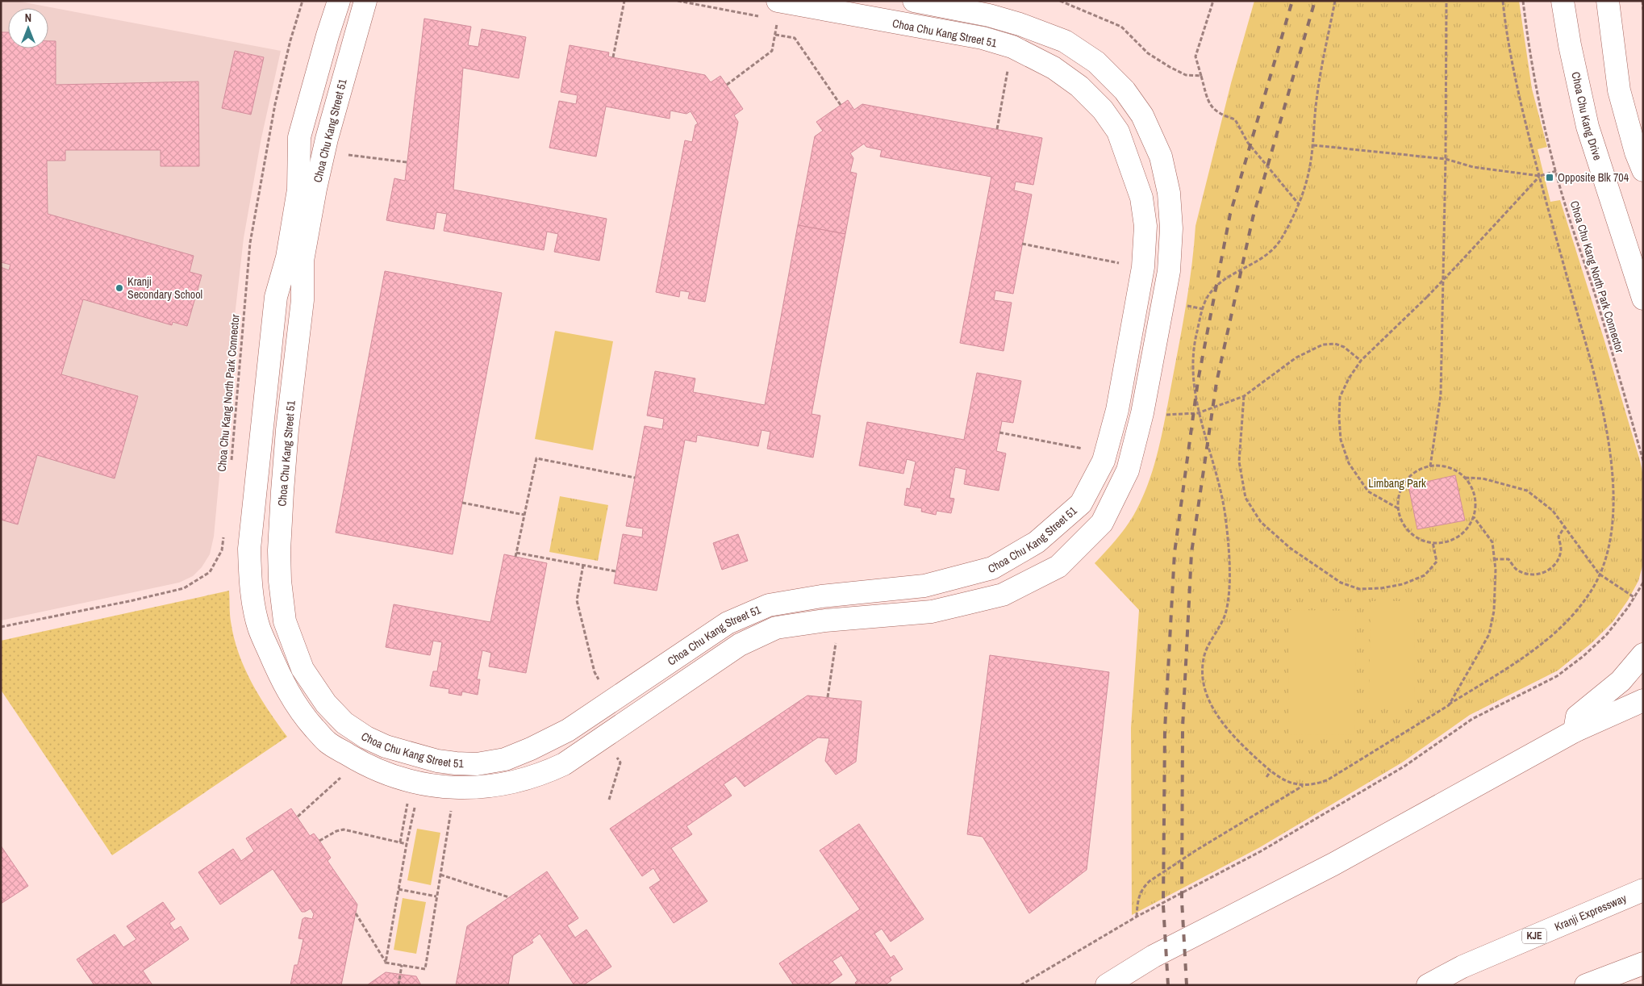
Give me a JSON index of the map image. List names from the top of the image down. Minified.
{"streets":{"main road":["Choa Chu Kang Street 51","Choa Chu Kang Drive","Kranji Expressway","KJE"],"path":["Choa Chu Kang North Park Connector"]},"parks":["Limbang Park"],"places":{"transit":["Opposite Blk 704"],"other":["Kranji Secondary School"]},"north":"top"}
